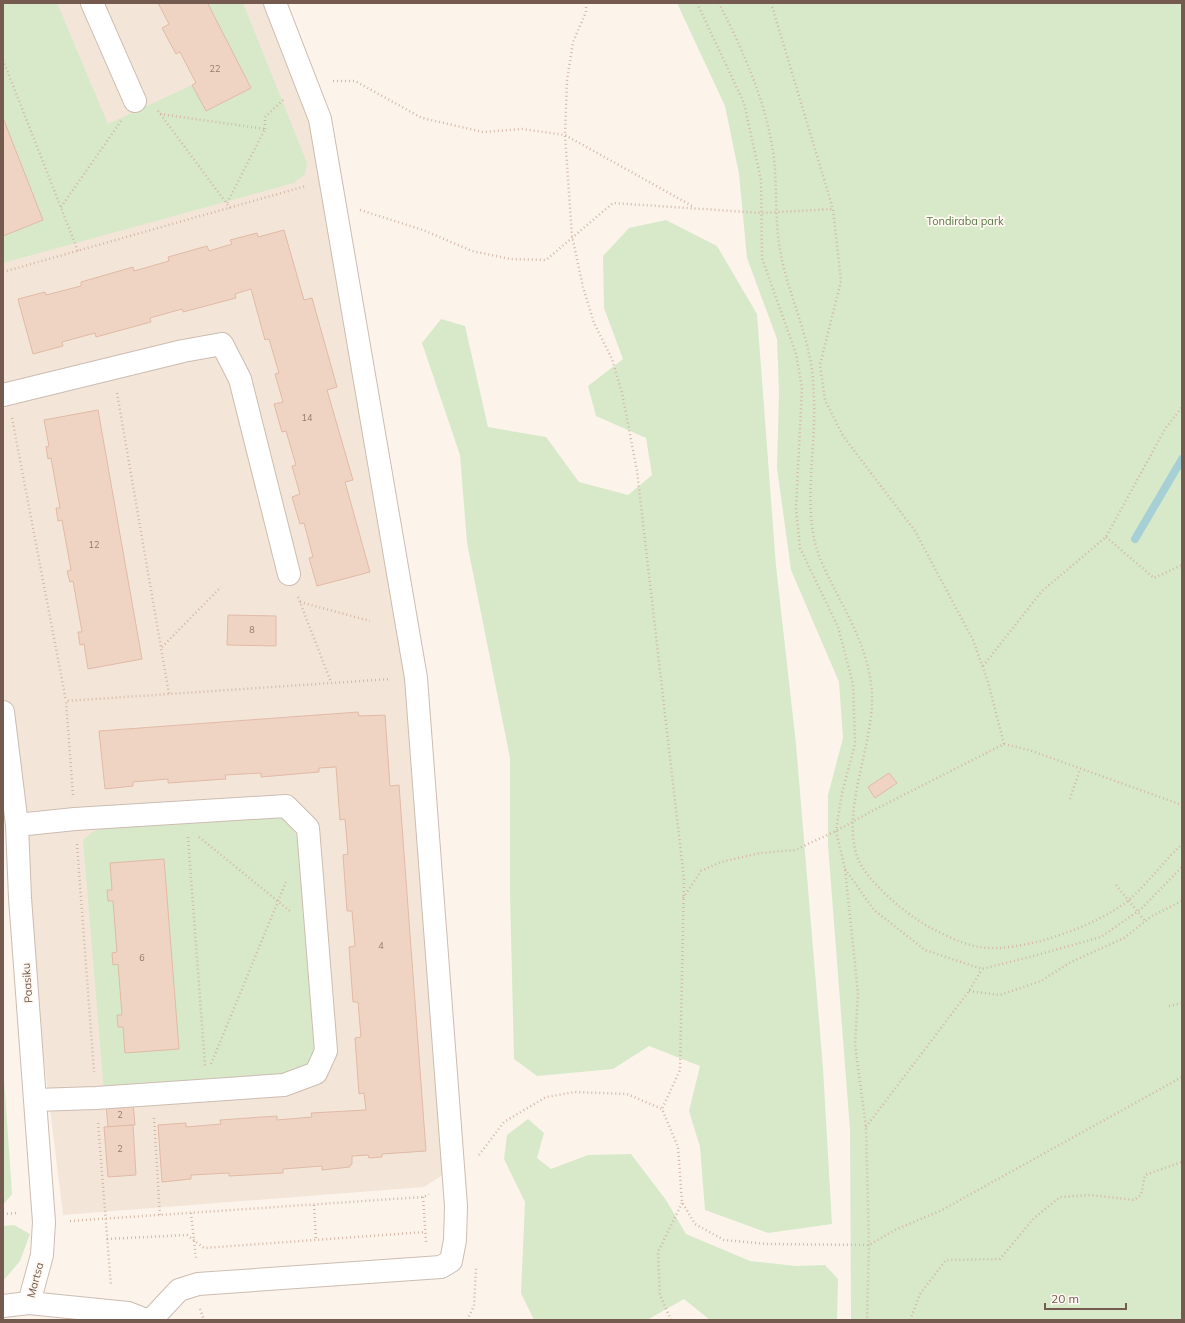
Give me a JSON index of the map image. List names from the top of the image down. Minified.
{"streets":{"street":["Paasiku","Martsa"]},"crossings":[["Paasiku","Martsa"]],"parks":["Tondiraba park"],"house_numbers":["22","14","12","8","4","6","2","2"],"scale_bar":"20 m"}
